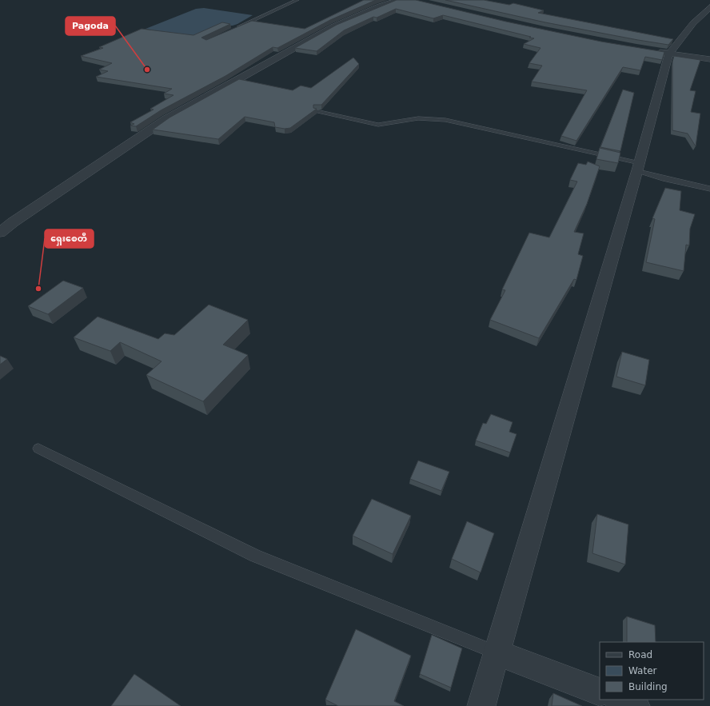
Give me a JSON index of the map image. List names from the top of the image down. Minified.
{"places":["Pagoda","ရှေးစေတီ"],"legend":["Road","Water","Building"]}
